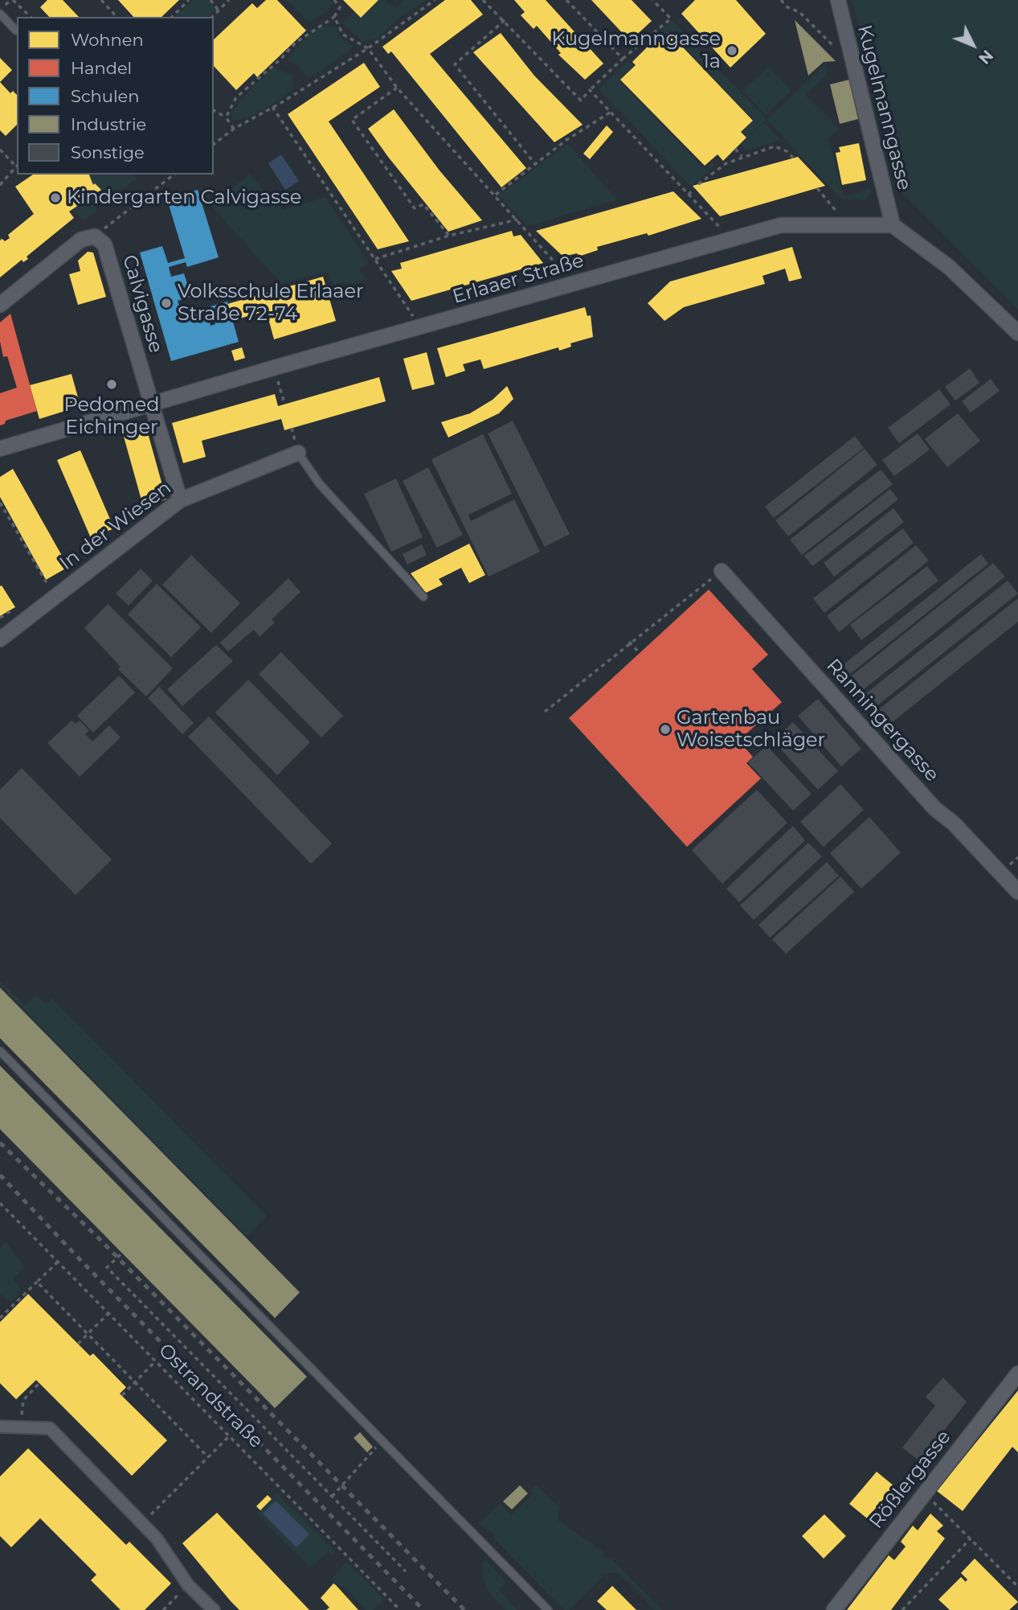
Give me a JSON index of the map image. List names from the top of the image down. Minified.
{"streets":{"street":["Kugelmanngasse","Erlaaer Straße","Calvigasse","In der Wiesen","Ranningergasse","Rößlergasse"],"path":["Ostrandstraße"]},"crossings":[["Kugelmanngasse","Erlaaer Straße"],["Erlaaer Straße","Calvigasse"],["Calvigasse","In der Wiesen"]],"places":["Kugelmanngasse 1a","Kindergarten Calvigasse","Volksschule Erlaaer Straße 72-74","Pedomed Eichinger","Gartenbau Woisetschläger"],"legend":["Wohnen","Handel","Schulen","Industrie","Sonstige"],"north":"bottom right"}
